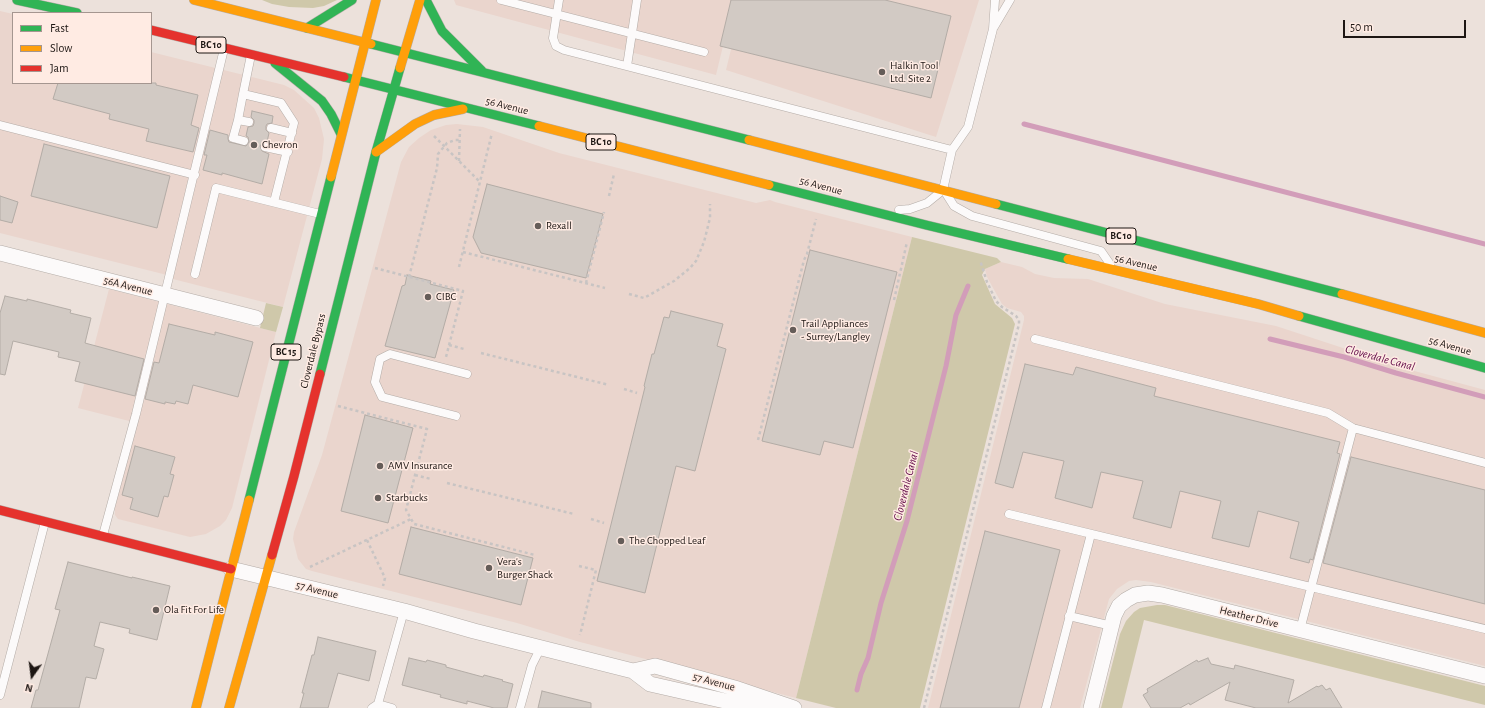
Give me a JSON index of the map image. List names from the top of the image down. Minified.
{"streets":{"main road":["BC 10","56 Avenue","Cloverdale Bypass","BC 15","57 Avenue"],"street":["56A Avenue","Heather Drive"]},"crossings":[["56 Avenue","Cloverdale Bypass"],["56 Avenue","BC 15"],["Cloverdale Bypass","57 Avenue"],["BC 15","57 Avenue"]],"water":["Cloverdale Canal"],"places":["Halkin Tool Ltd. Site 2","Chevron","Rexall","CIBC","Trail Appliances - Surrey/Langley","AMV Insurance","Starbucks","The Chopped Leaf","Vera's Burger Shack","Ola Fit For Life"],"legend":["Fast","Slow","Jam"],"scale_bar":"50 m","north":"bottom"}
